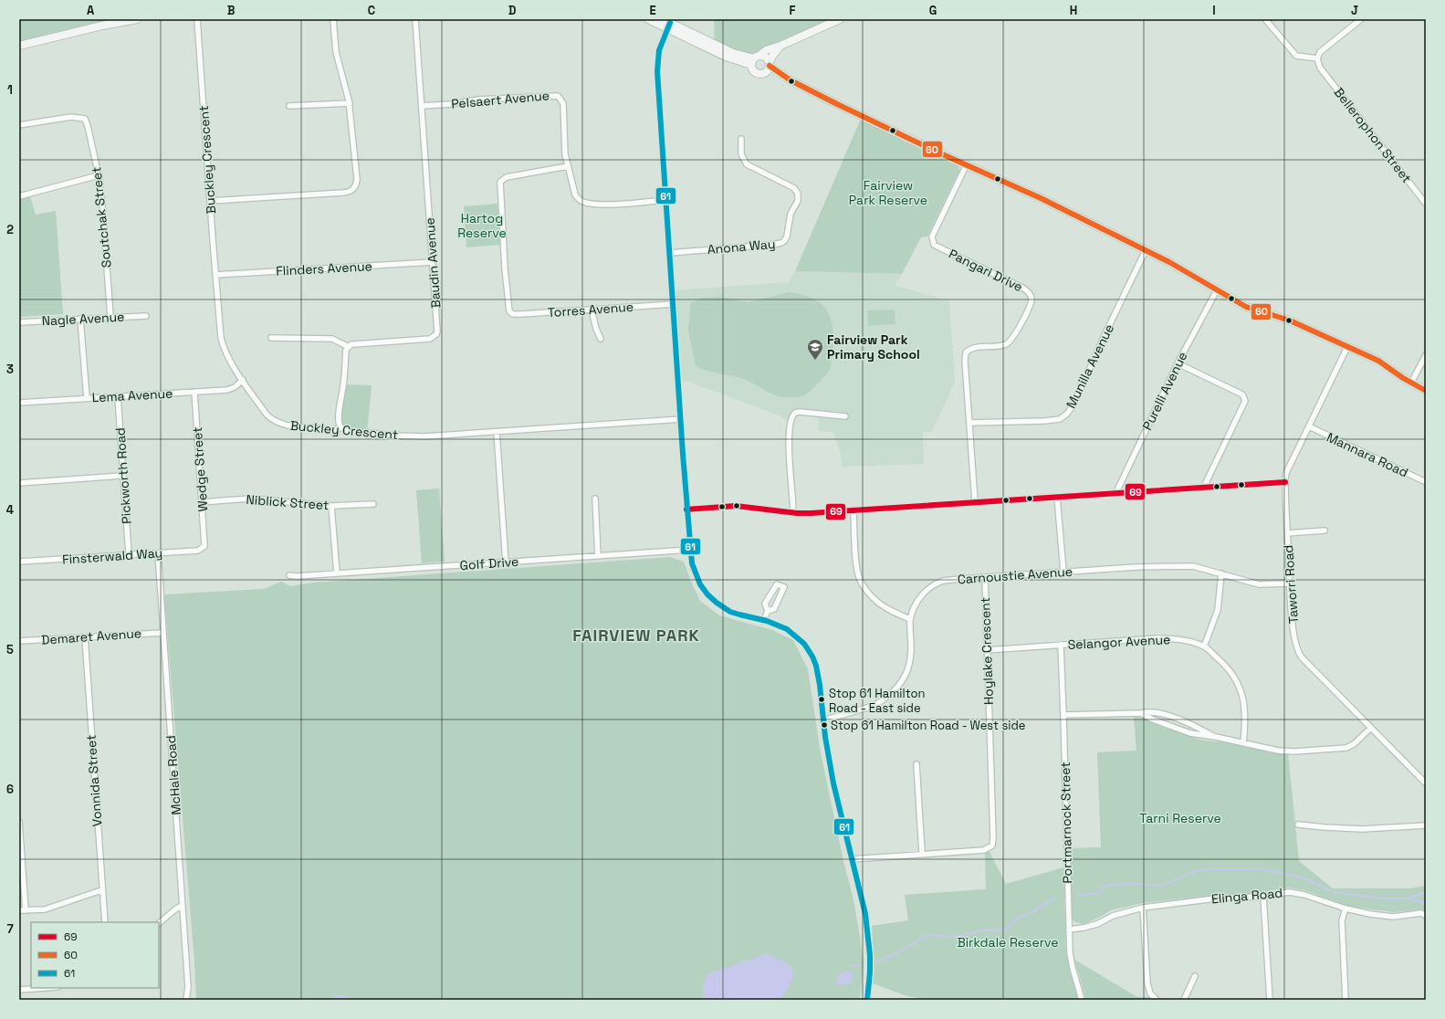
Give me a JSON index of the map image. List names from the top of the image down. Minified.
{"streets":{"street":["Pelsaert Avenue","Bellerophon Street","Buckley Crescent","Soutchak Street","Anona Way","Baudin Avenue","Flinders Avenue","Pangari Drive","Torres Avenue","Nagle Avenue","Munilla Avenue","Purelli Avenue","Lema Avenue","Mannara Road","Wedge Street","Pickworth Road","Niblick Street","Finsterwald Way","Golf Drive","Carnoustie Avenue","Taworri Road","Demaret Avenue","Selangor Avenue","Hoylake Crescent","McHale Road","Vonnida Street","Portmarnock Street","Elinga Road"]},"crossings":[["Pelsaert Avenue","Baudin Avenue"],["Pelsaert Avenue","Torres Avenue"],["Buckley Crescent","Flinders Avenue"],["Buckley Crescent","Lema Avenue"],["Soutchak Street","Nagle Avenue"],["Baudin Avenue","Flinders Avenue"],["Pangari Drive","Munilla Avenue"],["Lema Avenue","Wedge Street"],["Lema Avenue","Pickworth Road"],["Mannara Road","Taworri Road"],["Wedge Street","Niblick Street"],["Wedge Street","Finsterwald Way"],["Pickworth Road","Finsterwald Way"],["Finsterwald Way","McHale Road"],["Carnoustie Avenue","Taworri Road"],["Carnoustie Avenue","Hoylake Crescent"],["Demaret Avenue","McHale Road"],["Demaret Avenue","Vonnida Street"],["Selangor Avenue","Hoylake Crescent"],["Selangor Avenue","Portmarnock Street"],["Portmarnock Street","Elinga Road"]],"districts":["FAIRVIEW PARK"],"parks":["Fairview Park Reserve","Hartog Reserve","Tarni Reserve","Birkdale Reserve"],"places":{"school or university":["Fairview Park Primary School"],"other":["Stop 61 Hamilton Road - East side","Stop 61 Hamilton Road - West side"]},"lines":["transit line 61","transit line 60","transit line 69"],"legend":["69","60","61"],"grid":{"columns":["A","B","C","D","E","F","G","H","I","J"],"rows":["1","2","3","4","5","6","7"]}}
